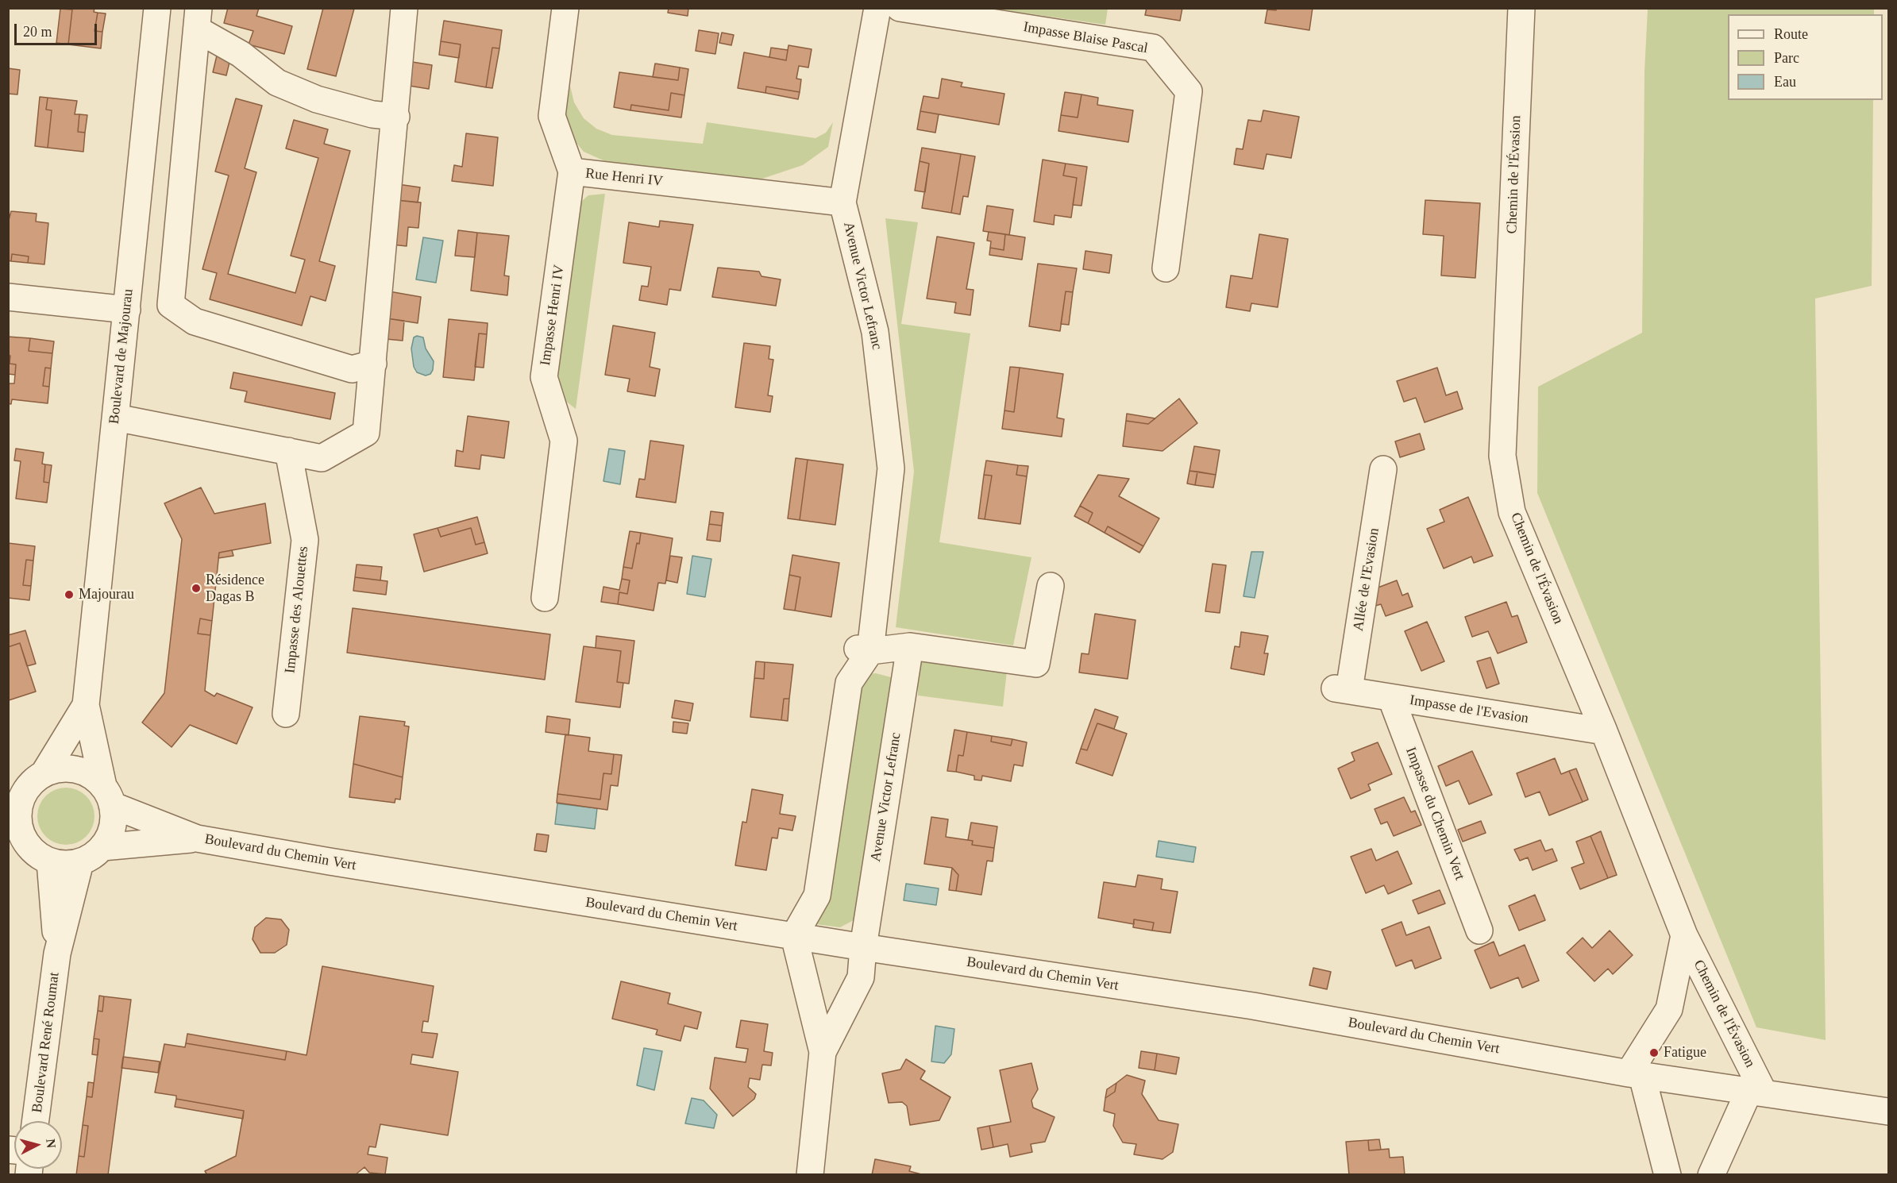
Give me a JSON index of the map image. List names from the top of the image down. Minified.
{"streets":{"street":["Impasse Blaise Pascal","Chemin de l'Évasion","Rue Henri IV","Avenue Victor Lefranc","Impasse Henri IV","Boulevard de Majourau","Allée de l'Evasion","Impasse des Alouettes","Impasse de l'Evasion","Impasse du Chemin Vert","Boulevard du Chemin Vert","Boulevard René Roumat"]},"crossings":[["Chemin de l'Évasion","Impasse de l'Evasion"],["Chemin de l'Évasion","Boulevard du Chemin Vert"],["Rue Henri IV","Avenue Victor Lefranc"],["Rue Henri IV","Impasse Henri IV"],["Avenue Victor Lefranc","Boulevard du Chemin Vert"],["Boulevard de Majourau","Boulevard du Chemin Vert"],["Boulevard de Majourau","Boulevard René Roumat"],["Allée de l'Evasion","Impasse de l'Evasion"],["Impasse de l'Evasion","Impasse du Chemin Vert"],["Boulevard du Chemin Vert","Boulevard René Roumat"]],"places":["Résidence Dagas B","Majourau","Fatigue"],"legend":["Route","Parc","Eau"],"scale_bar":"20 m","north":"right"}
